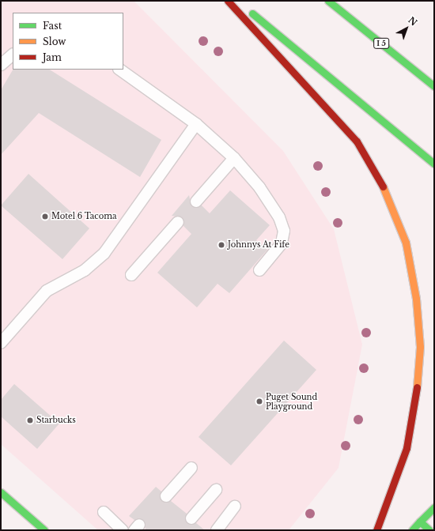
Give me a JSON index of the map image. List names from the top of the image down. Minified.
{"streets":{"main road":["I 5"]},"places":["Motel 6 Tacoma","Johnnys At Fife","Puget Sound Playground","Starbucks"],"legend":["Fast","Slow","Jam"],"north":"top right"}
